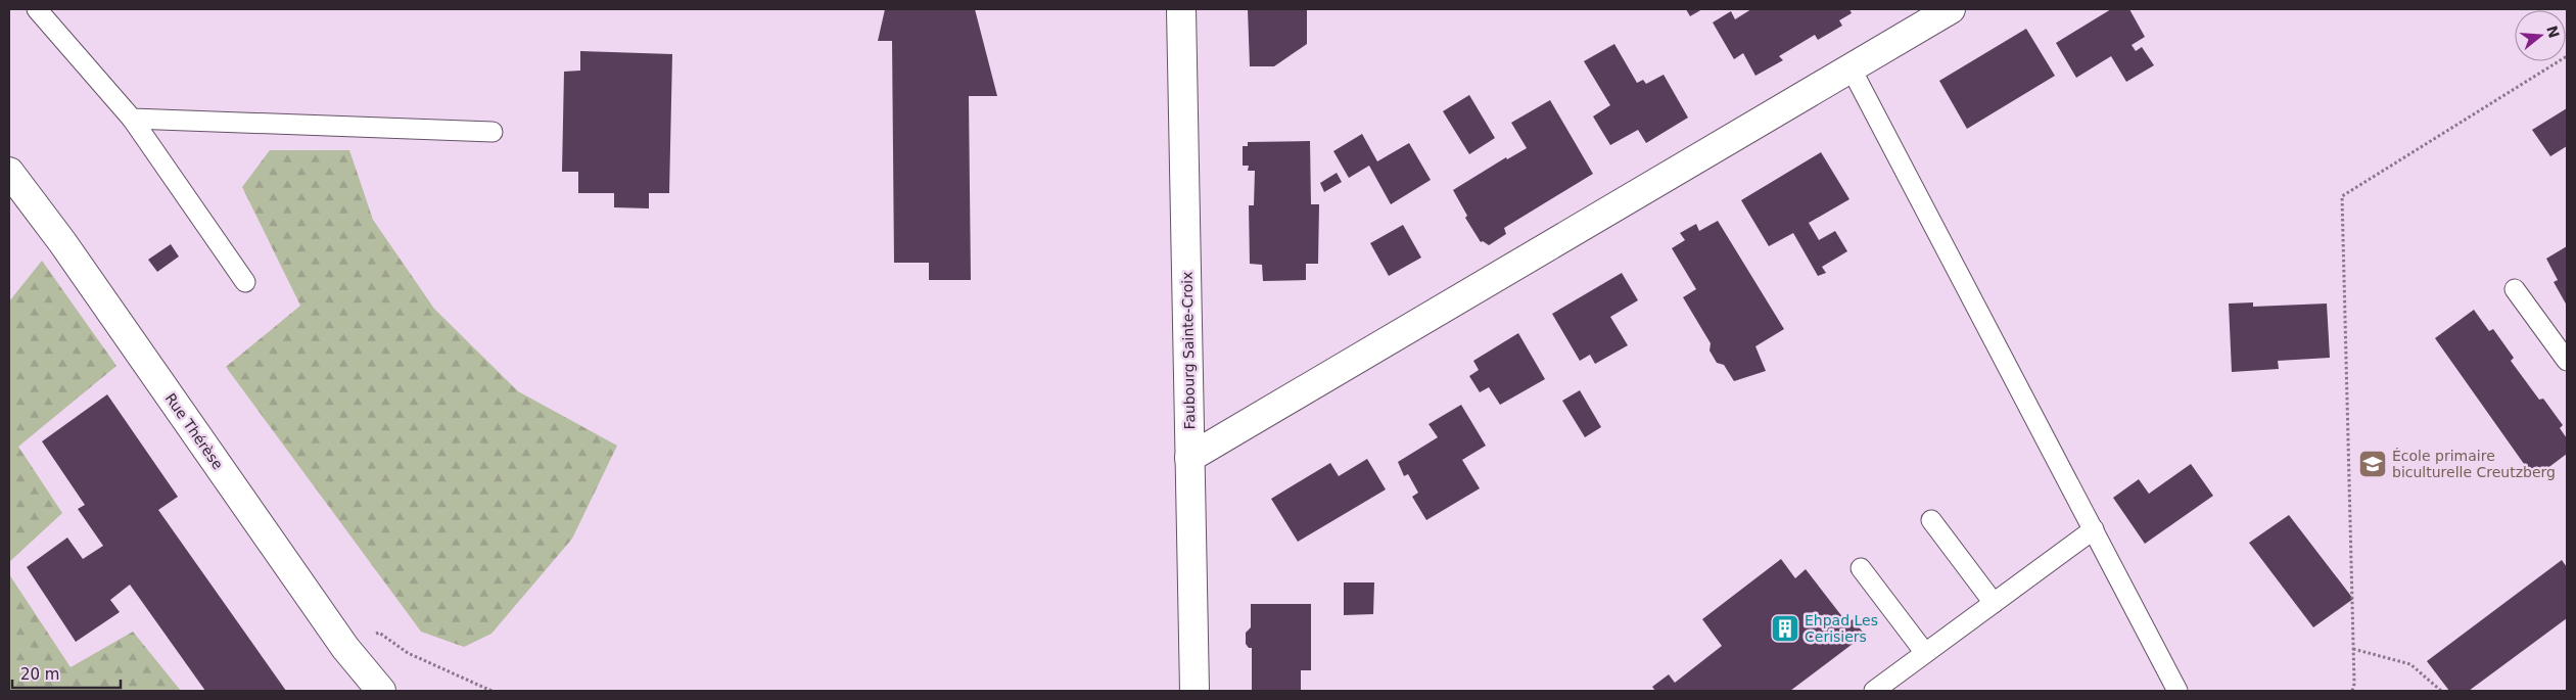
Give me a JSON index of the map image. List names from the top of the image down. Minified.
{"streets":{"street":["Faubourg Sainte-Croix","Rue Thérèse"]},"places":{"school or university":["École primaire biculturelle Creutzberg"],"building":["Ehpad Les Cerisiers"]},"scale_bar":"20 m","north":"right"}
